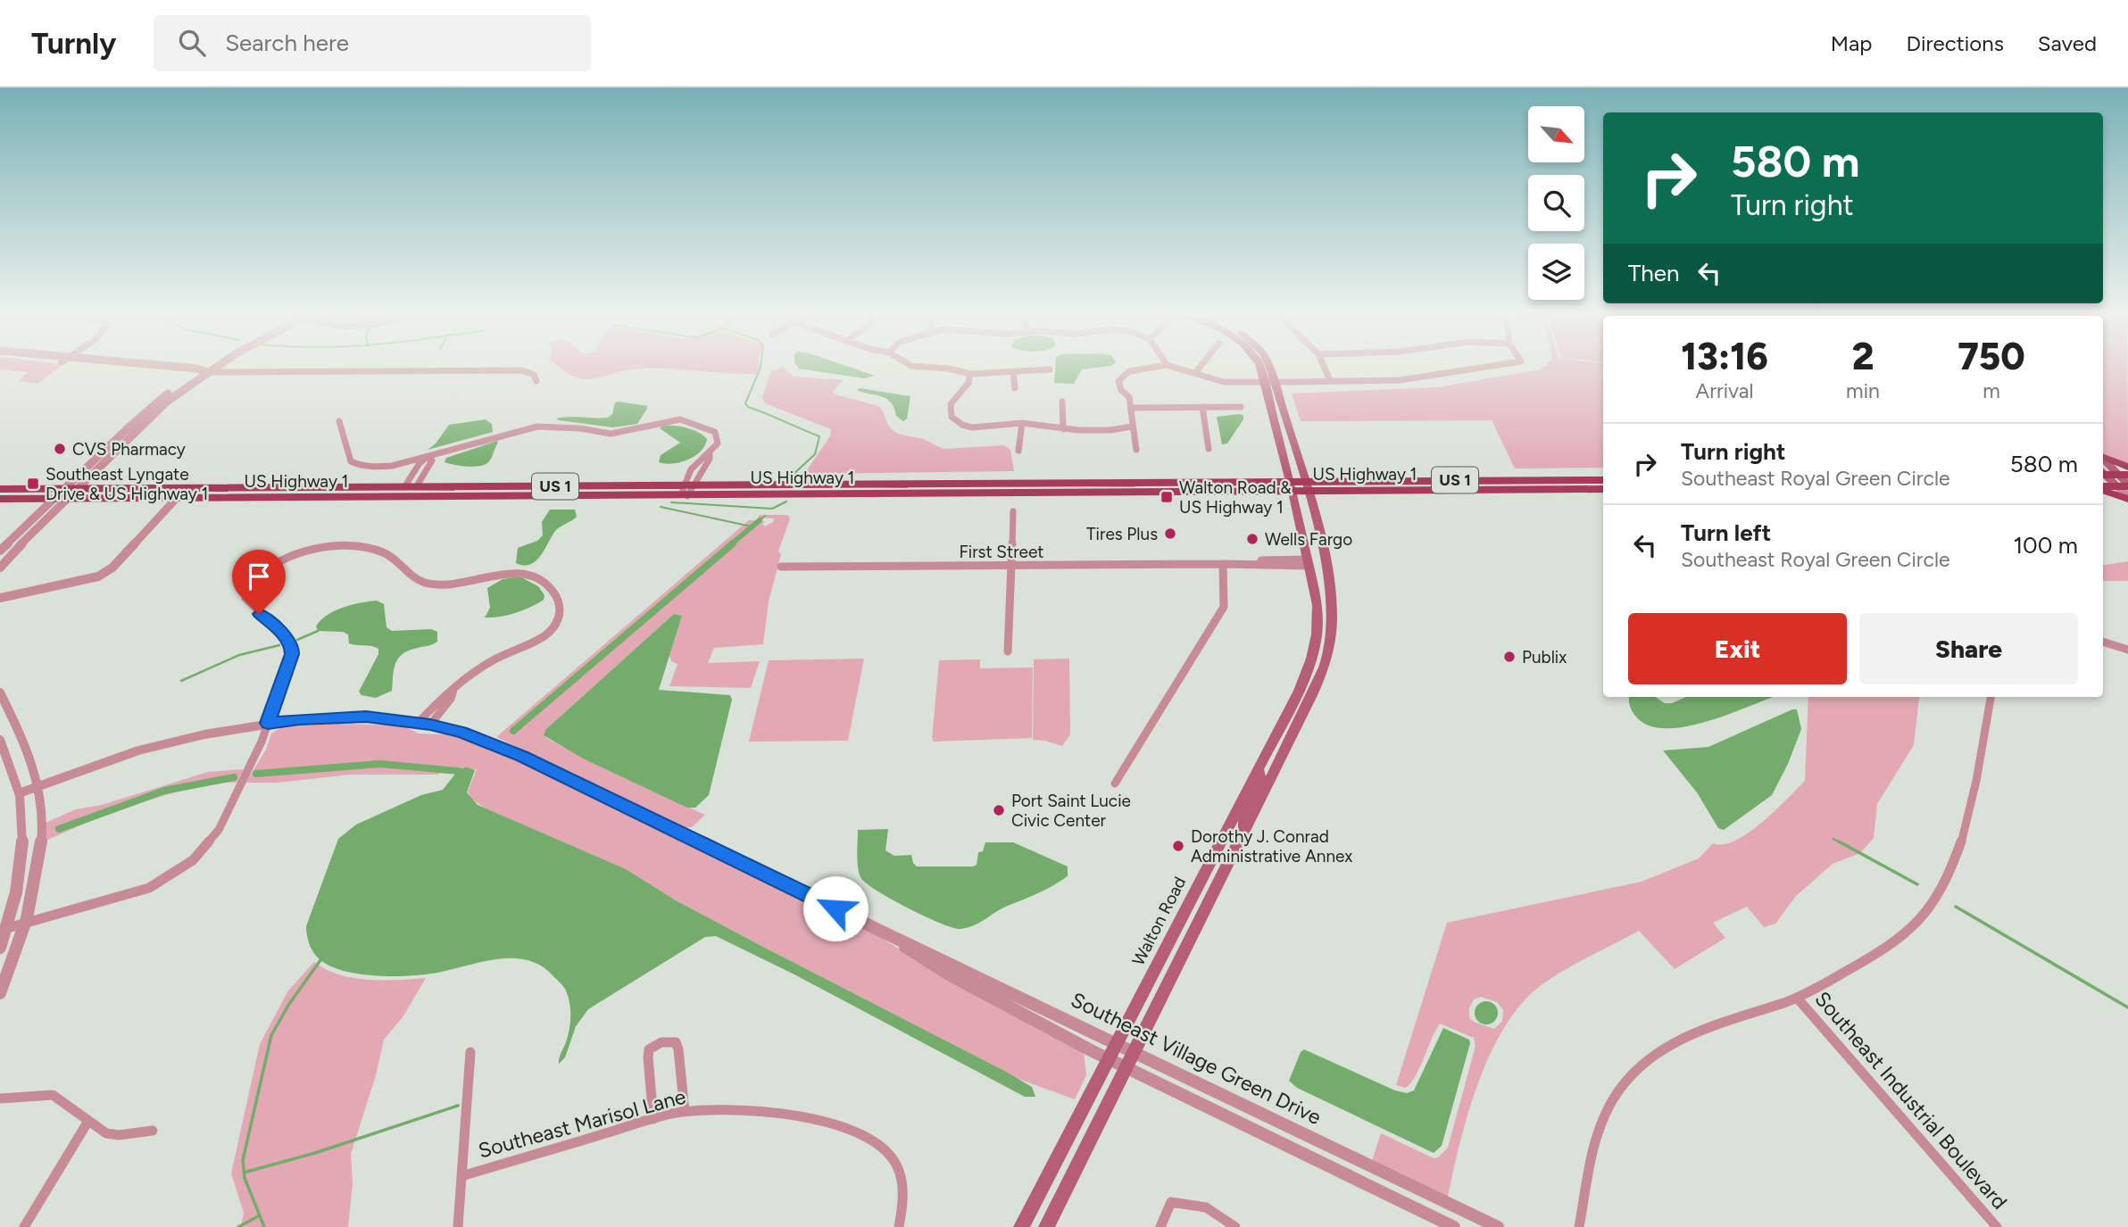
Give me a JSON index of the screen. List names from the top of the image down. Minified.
{"streets":{"main road":["US Highway 1","US 1","Walton Road"],"street":["First Street","Southeast Village Green Drive","Southeast Industrial Boulevard","Southeast Marisol Lane"]},"crossings":[["US Highway 1","Walton Road"],["First Street","Walton Road"],["Walton Road","Southeast Village Green Drive"]],"places":{"other":["CVS Pharmacy","Tires Plus","Wells Fargo","Publix","Port Saint Lucie Civic Center","Dorothy J. Conrad Administrative Annex"],"transit":["Southeast Lyngate Drive & US Highway 1","Walton Road & US Highway 1"]},"north":"bottom right","page":{"header":"Turnly","search":"Search here","nav":["Map","Directions","Saved"],"turn":["580 m","Turn right"],"then":"Then","eta":["13:16","Arrival","2","min","750","m"],"list":[{"name":"Turn right","note":"Southeast Royal Green Circle","value":"580 m"},{"name":"Turn left","note":"Southeast Royal Green Circle","value":"100 m"}],"buttons":["Exit","Share"]}}
